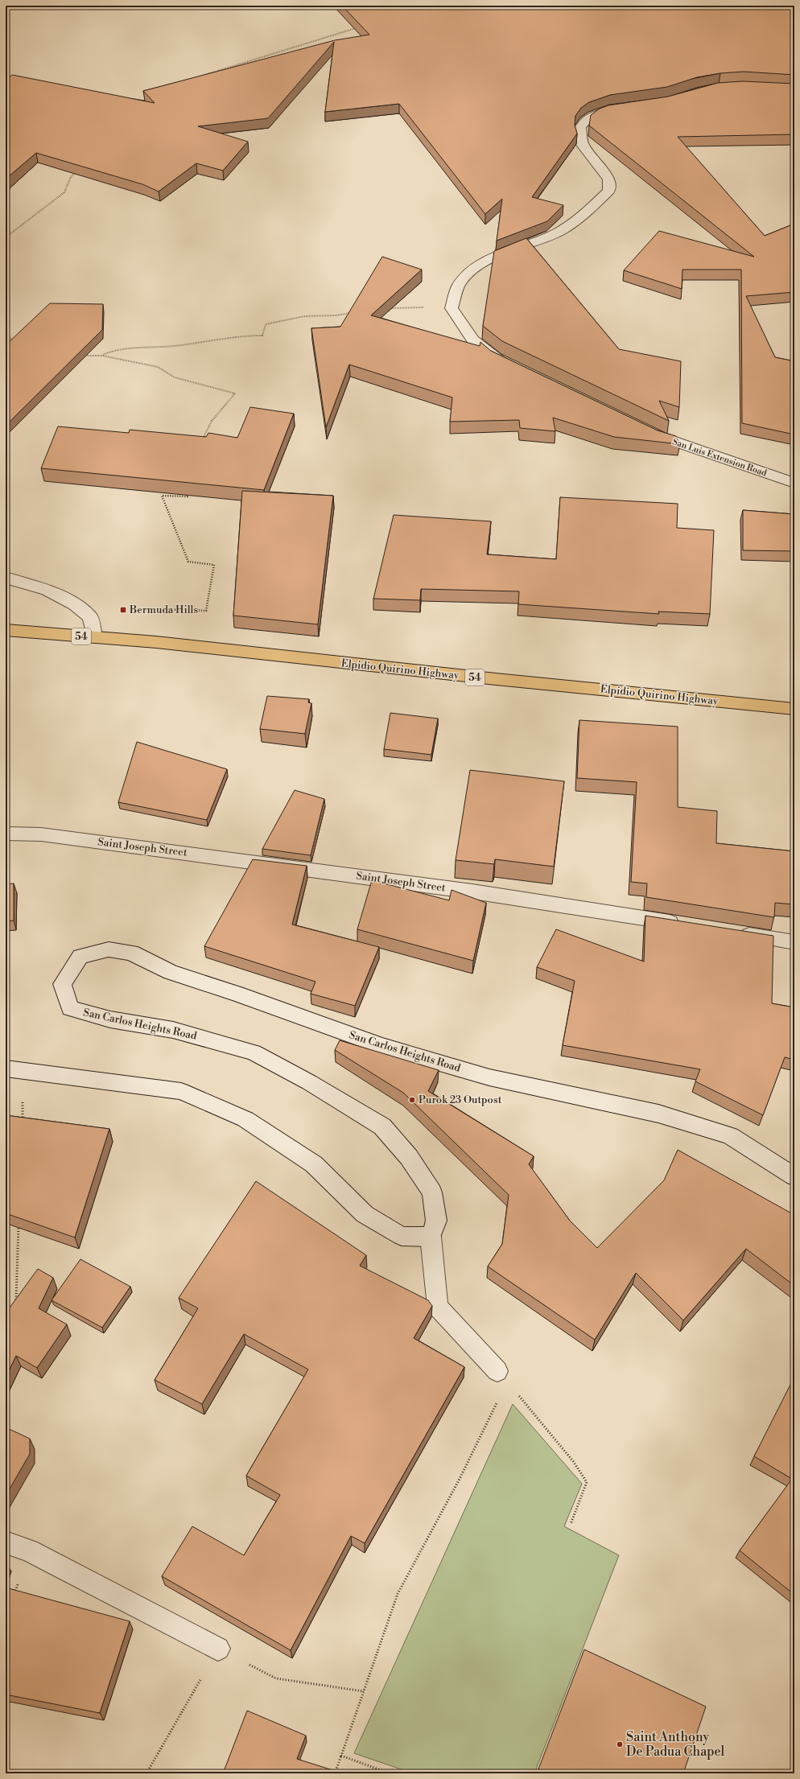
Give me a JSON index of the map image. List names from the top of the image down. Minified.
{"streets":{"highway":["54","Elpidio Quirino Highway"],"street":["San Luis Extension Road","Saint Joseph Street","San Carlos Heights Road"]},"places":{"transit":["Bermuda Hills"],"other":["Purok 23 Outpost","Saint Anthony De Padua Chapel"]}}
